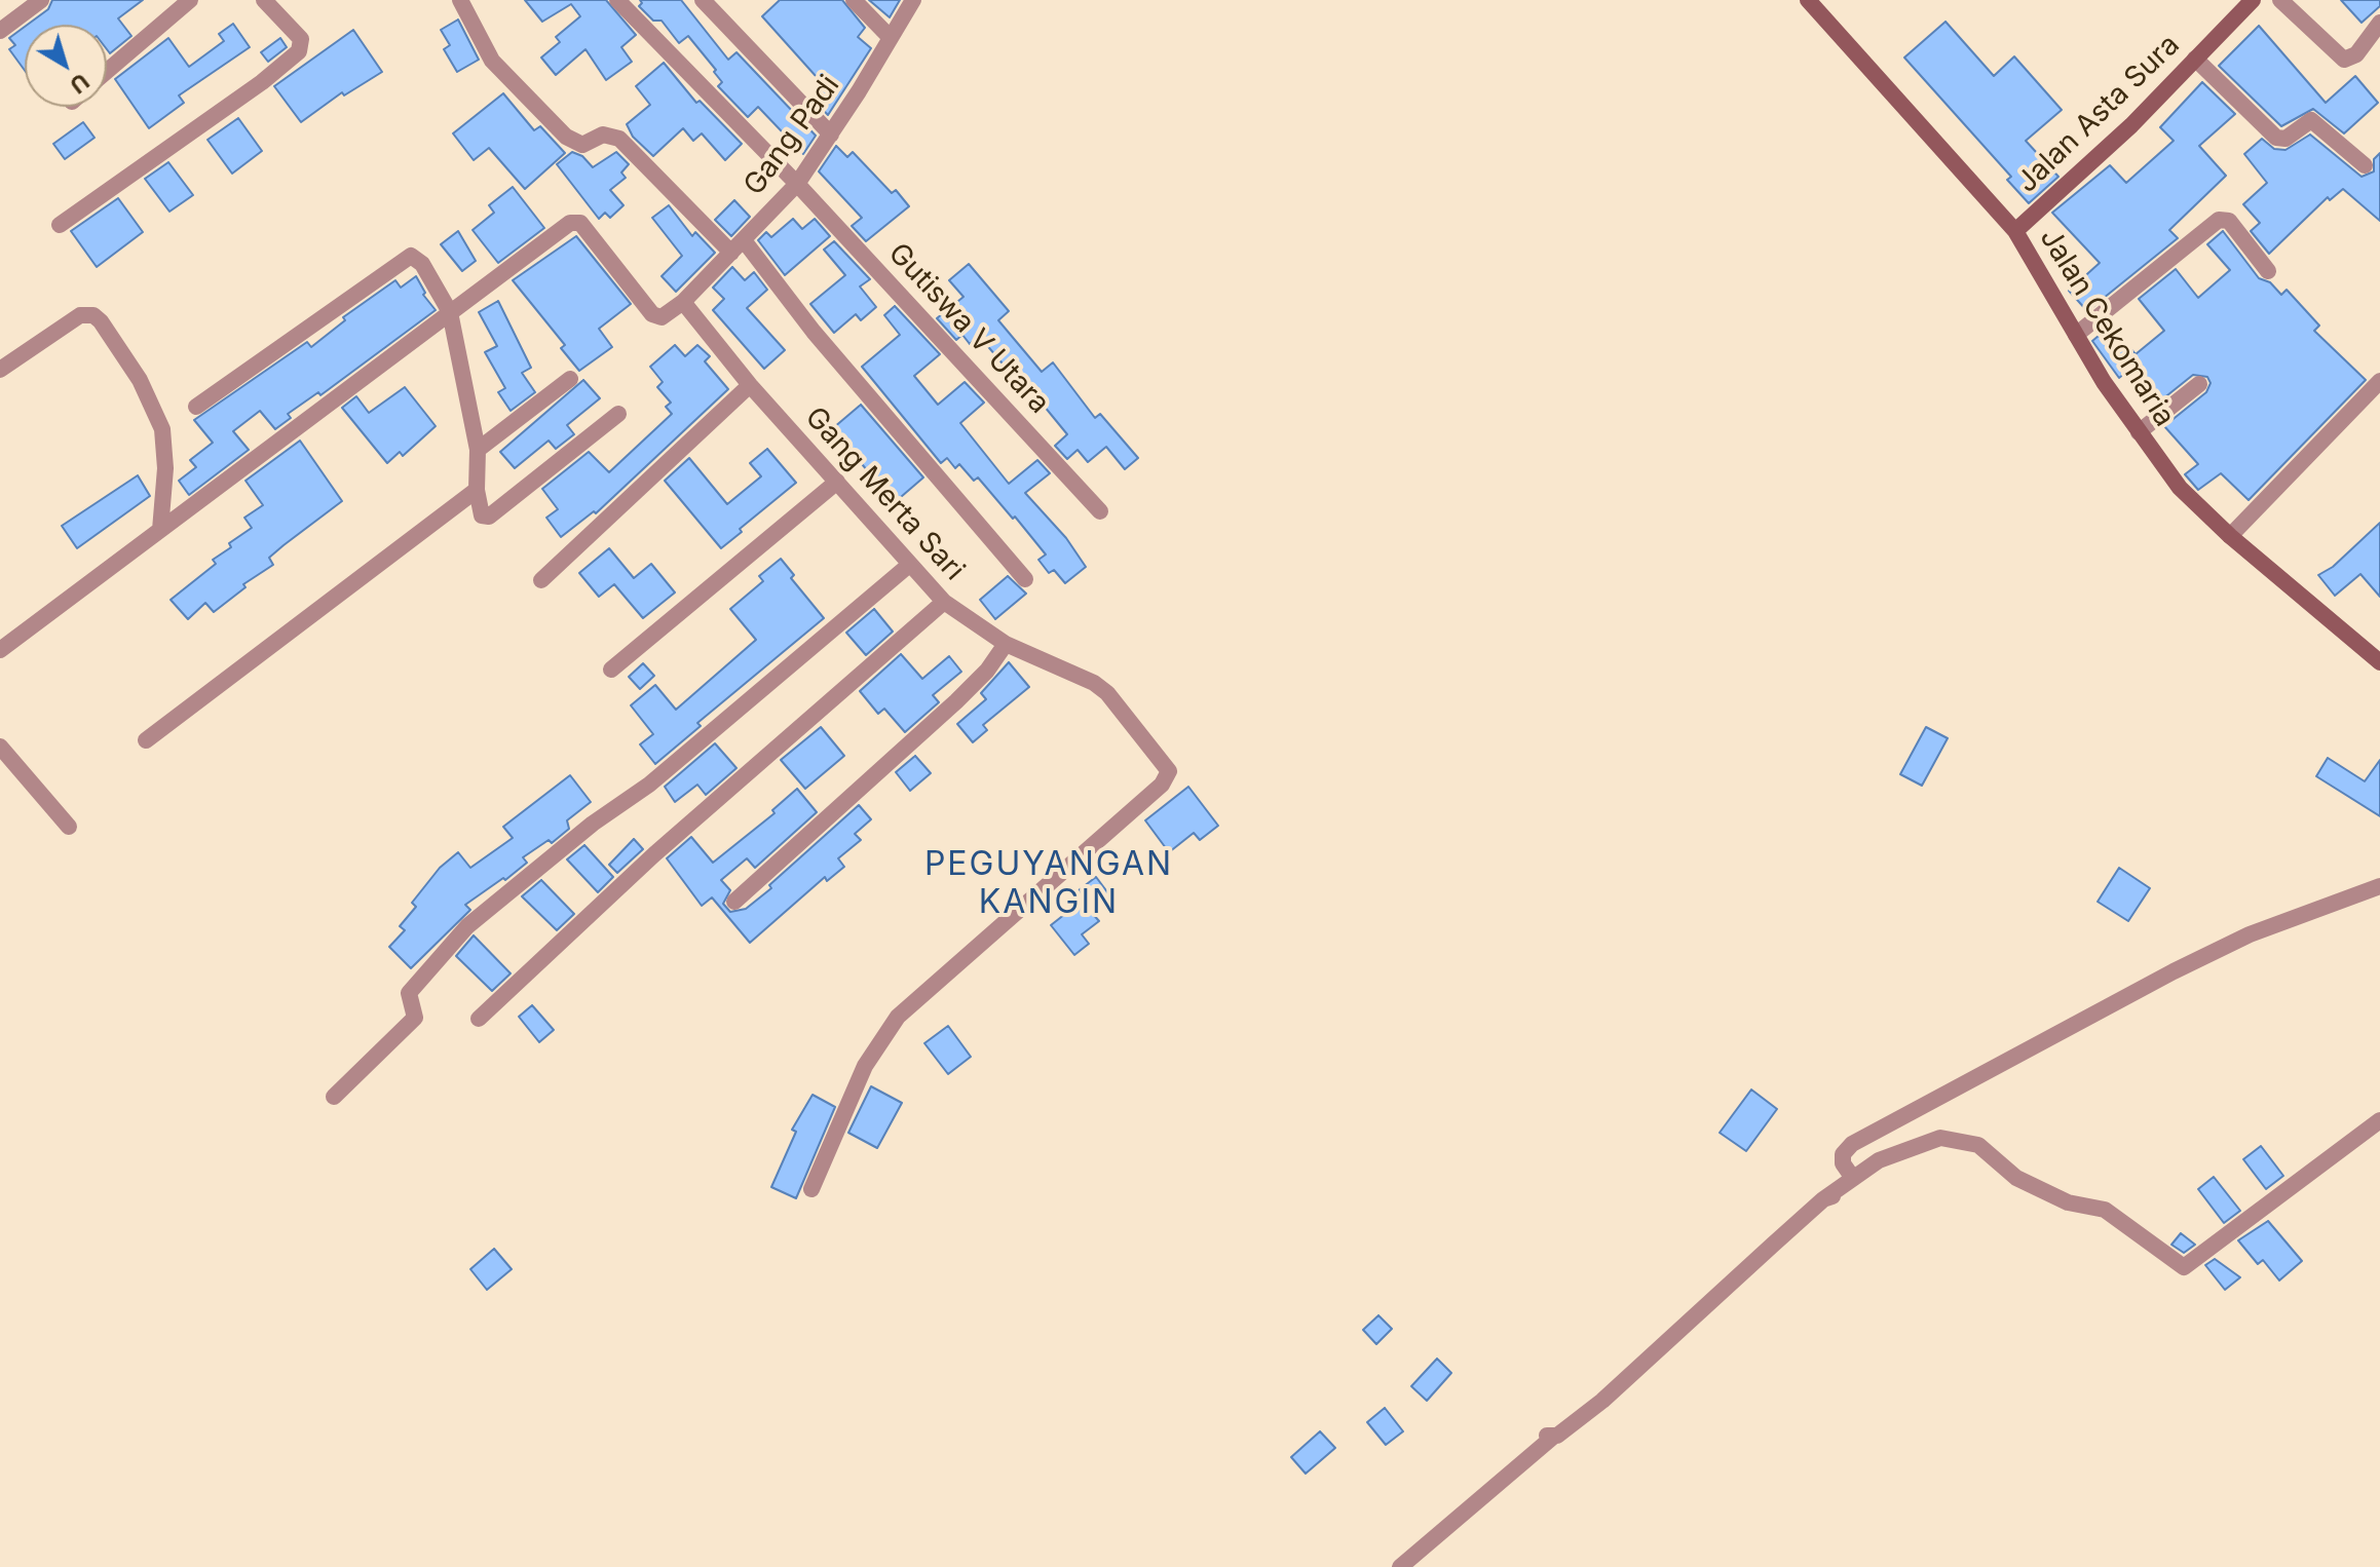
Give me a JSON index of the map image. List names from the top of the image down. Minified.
{"streets":{"street":["Jalan Asta Sura","Gang Padi","Jalan Cekomaria","Gutiswa V Utara","Gang Merta Sari"]},"crossings":[["Jalan Asta Sura","Jalan Cekomaria"],["Gang Padi","Gutiswa V Utara"],["Gang Padi","Gang Merta Sari"]],"districts":["PEGUYANGAN KANGIN"],"north":"bottom right"}
